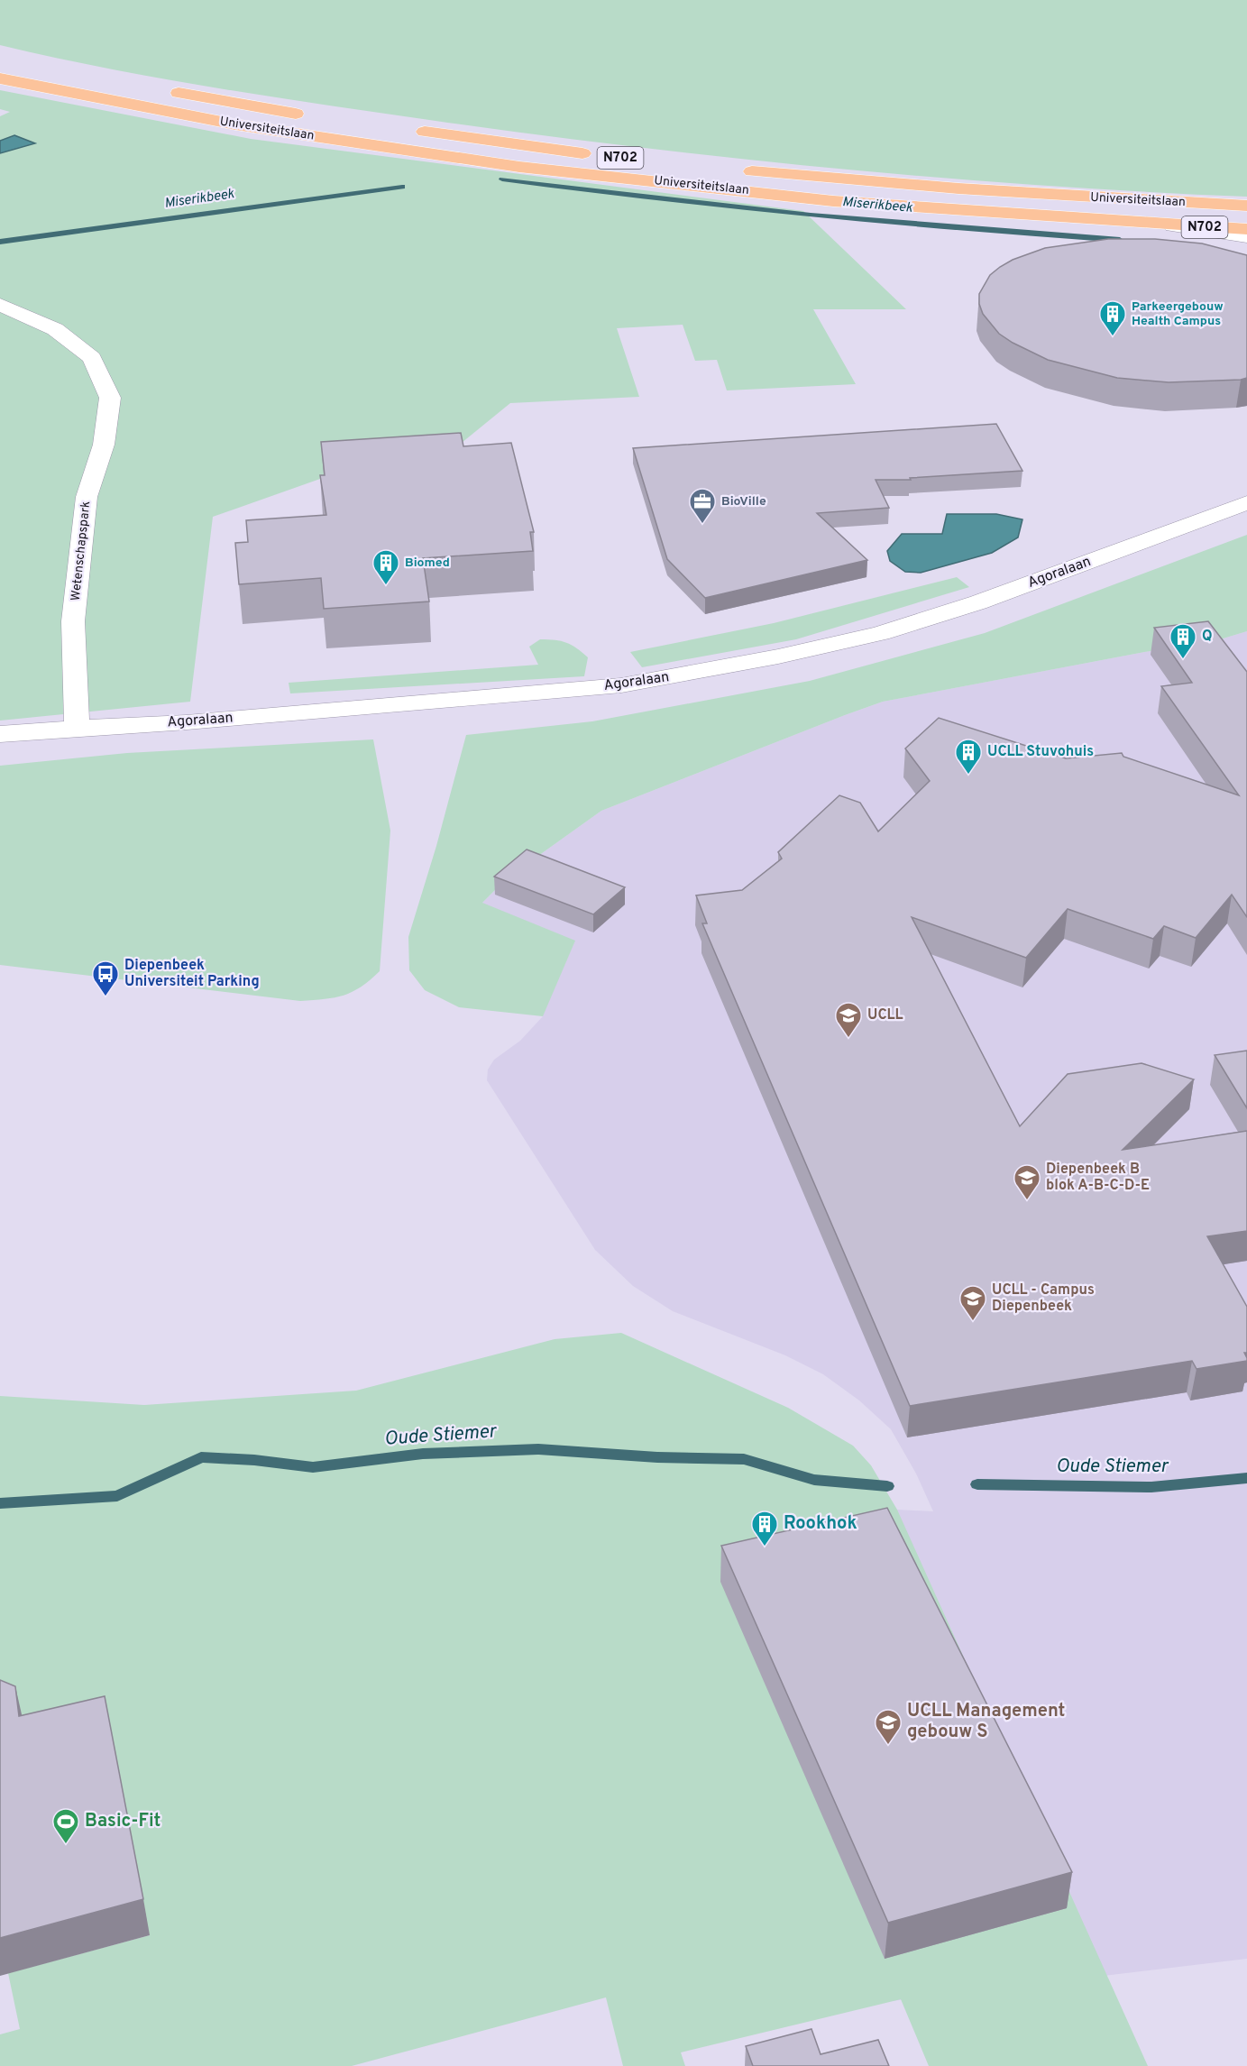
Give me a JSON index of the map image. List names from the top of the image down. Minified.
{"streets":{"highway":["Universiteitslaan","N702"],"street":["Wetenschapspark","Agoralaan"]},"crossings":[["Wetenschapspark","Agoralaan"]],"water":["Miserikbeek","Oude Stiemer"],"places":{"building":["Parkeergebouw Health Campus","Biomed","Q","UCLL Stuvohuis","Rookhok"],"office":["BioVille"],"bus stop":["Diepenbeek Universiteit Parking"],"school or university":["UCLL","Diepenbeek B blok A-B-C-D-E","UCLL - Campus Diepenbeek","UCLL Management gebouw S"],"sports":["Basic-Fit"]}}
